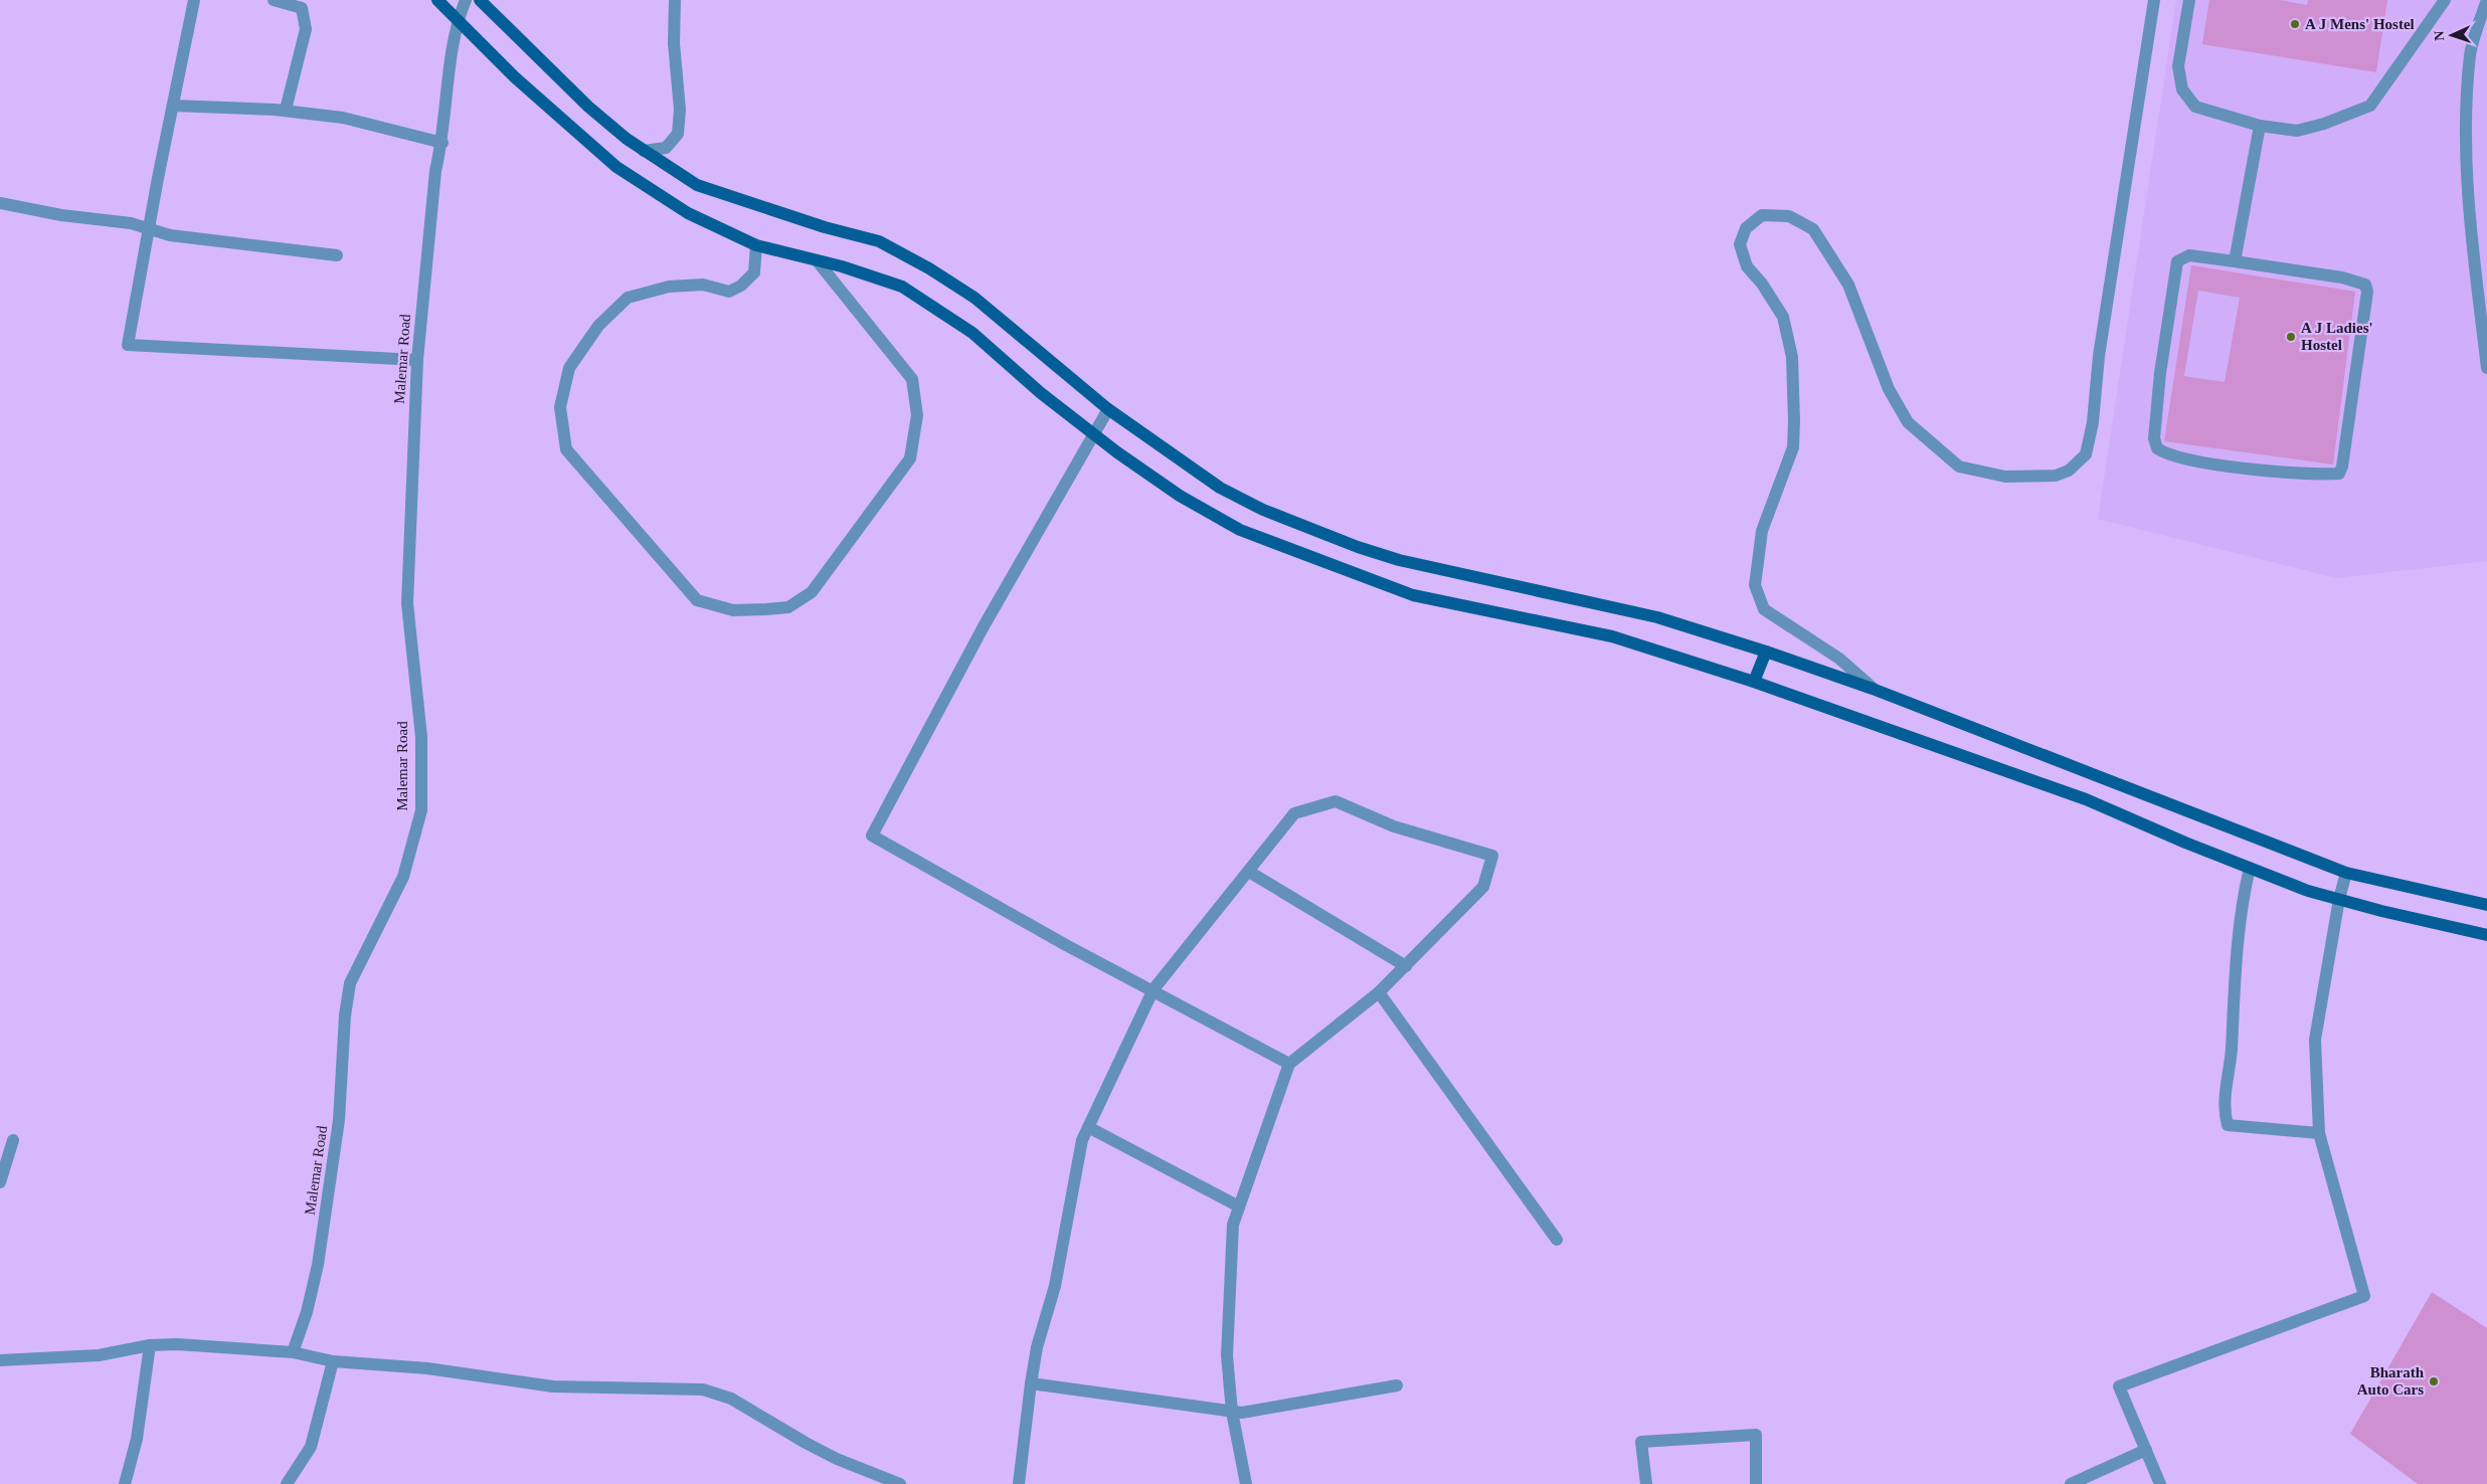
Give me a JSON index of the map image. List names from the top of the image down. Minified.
{"streets":{"street":["Malemar Road"]},"places":["A J Mens' Hostel","A J Ladies' Hostel","Bharath Auto Cars"],"north":"left"}
